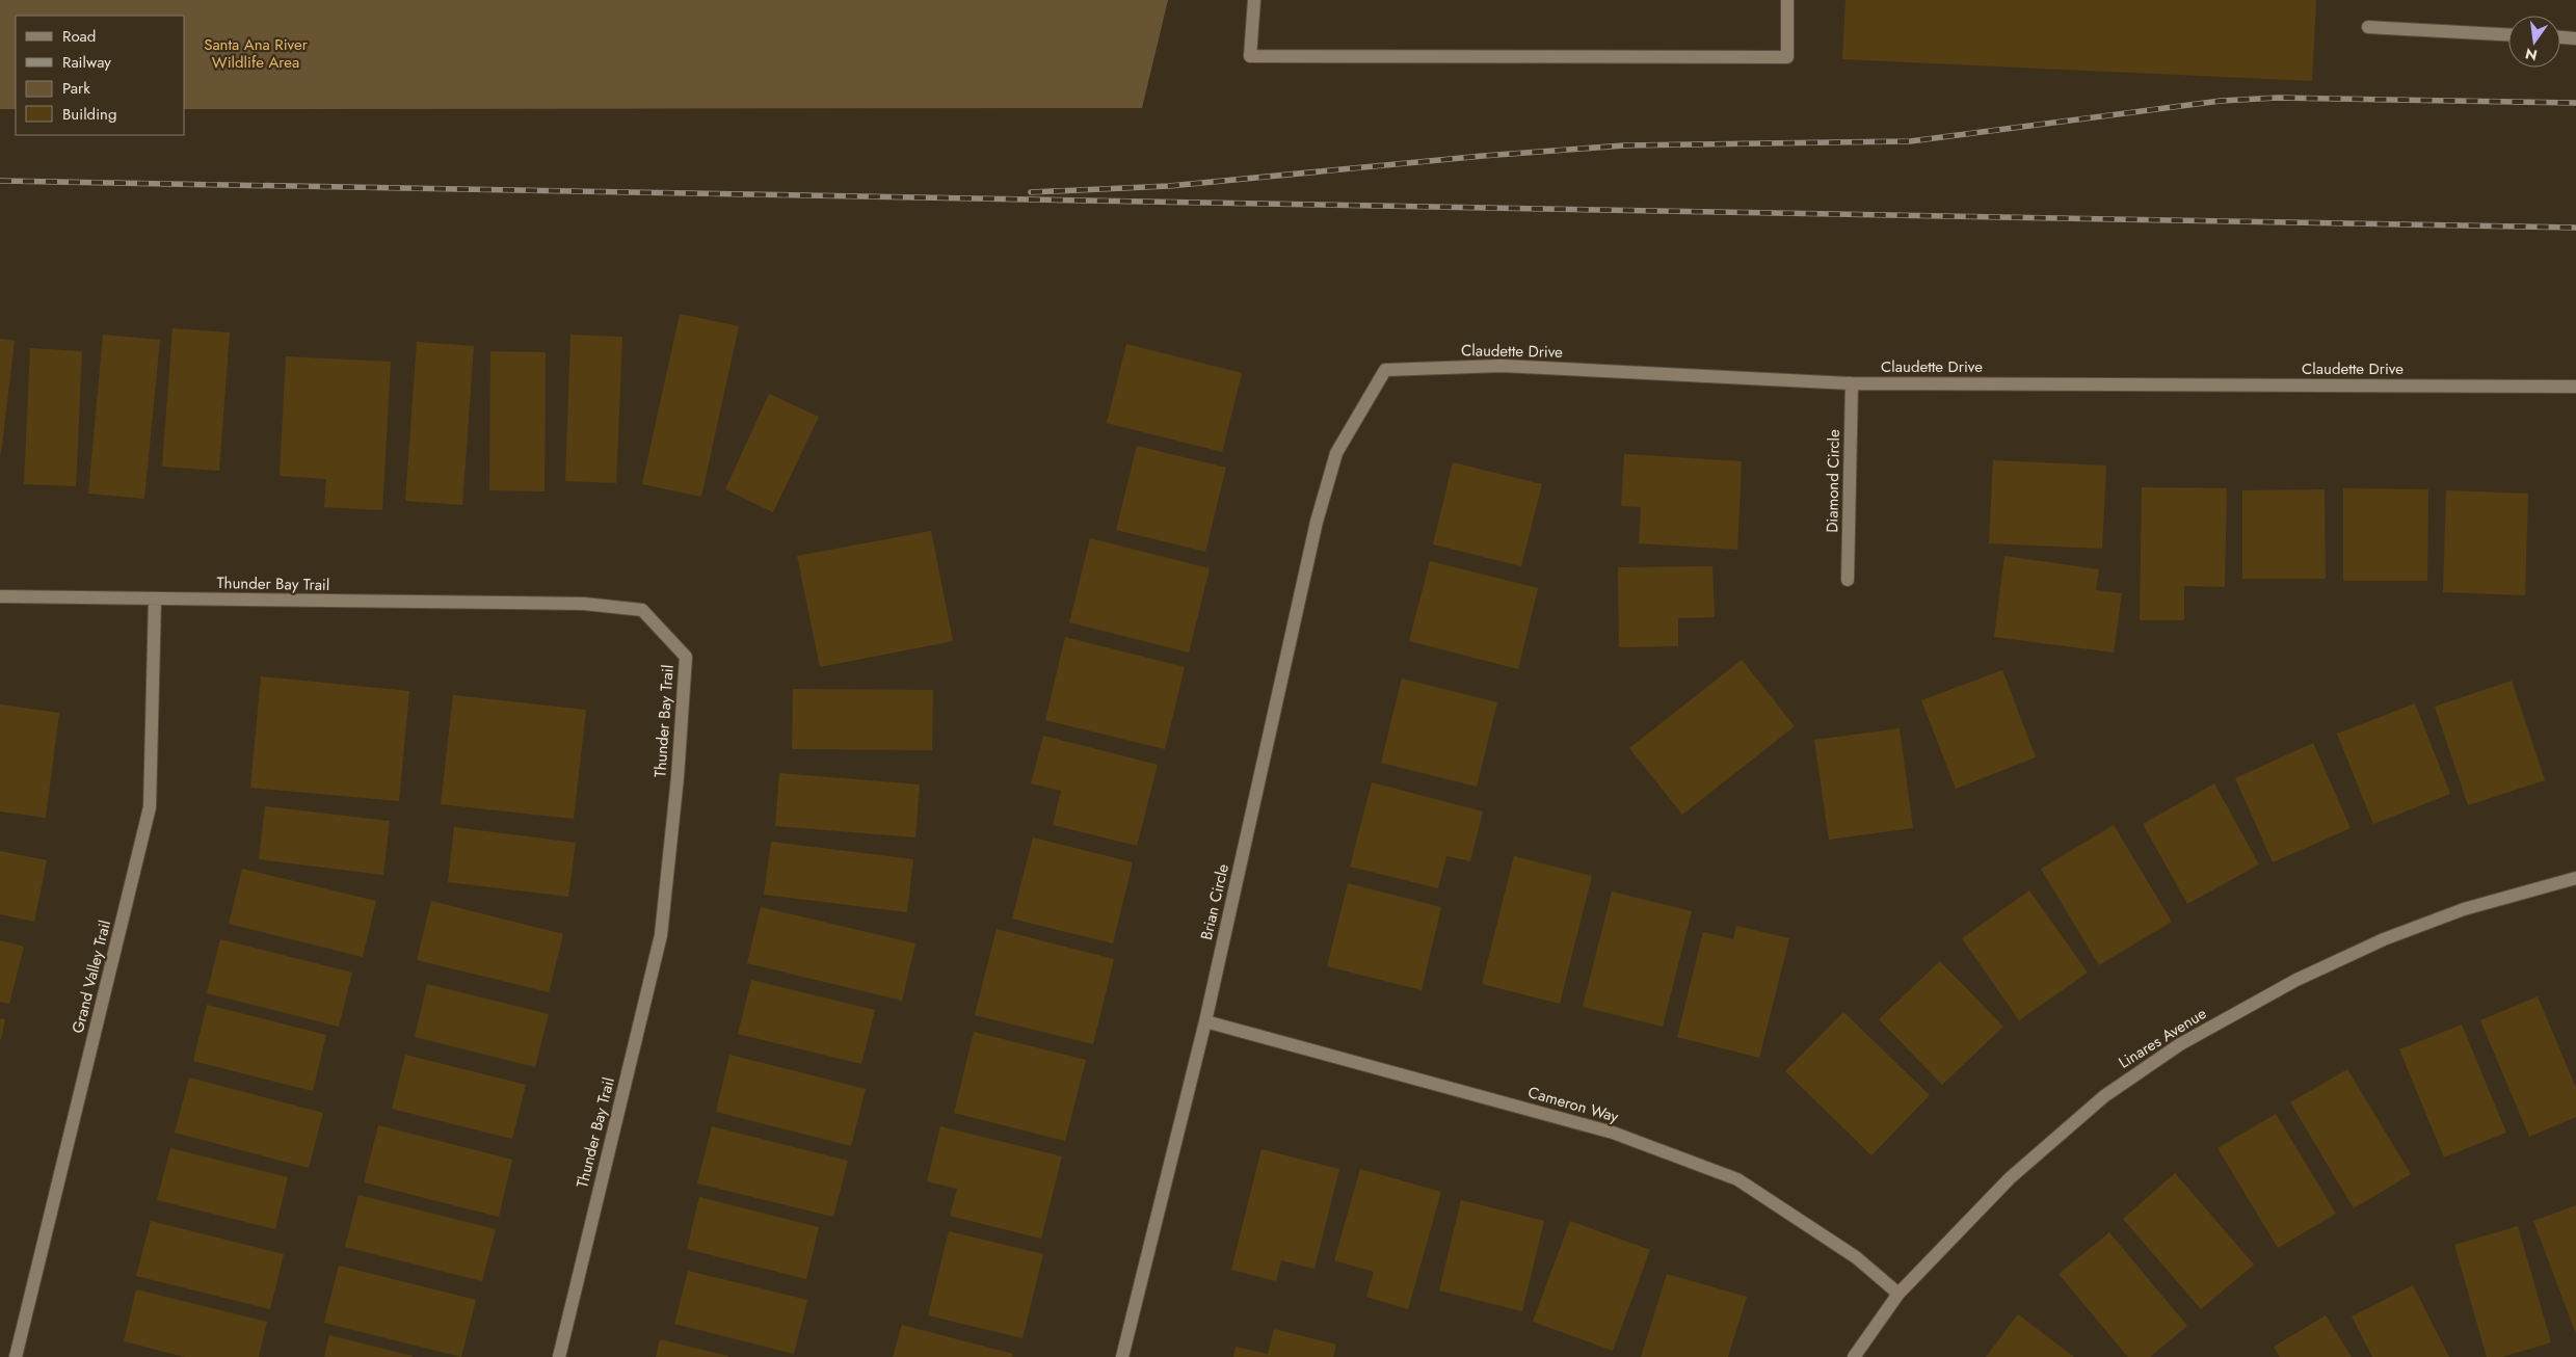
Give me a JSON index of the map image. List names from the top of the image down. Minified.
{"streets":{"street":["Claudette Drive","Diamond Circle","Thunder Bay Trail","Brian Circle","Grand Valley Trail","Linares Avenue","Cameron Way"]},"crossings":[["Claudette Drive","Diamond Circle"],["Claudette Drive","Brian Circle"],["Thunder Bay Trail","Grand Valley Trail"],["Brian Circle","Cameron Way"],["Linares Avenue","Cameron Way"]],"parks":["Santa Ana River Wildlife Area"],"legend":["Road","Railway","Park","Building"],"north":"bottom"}
